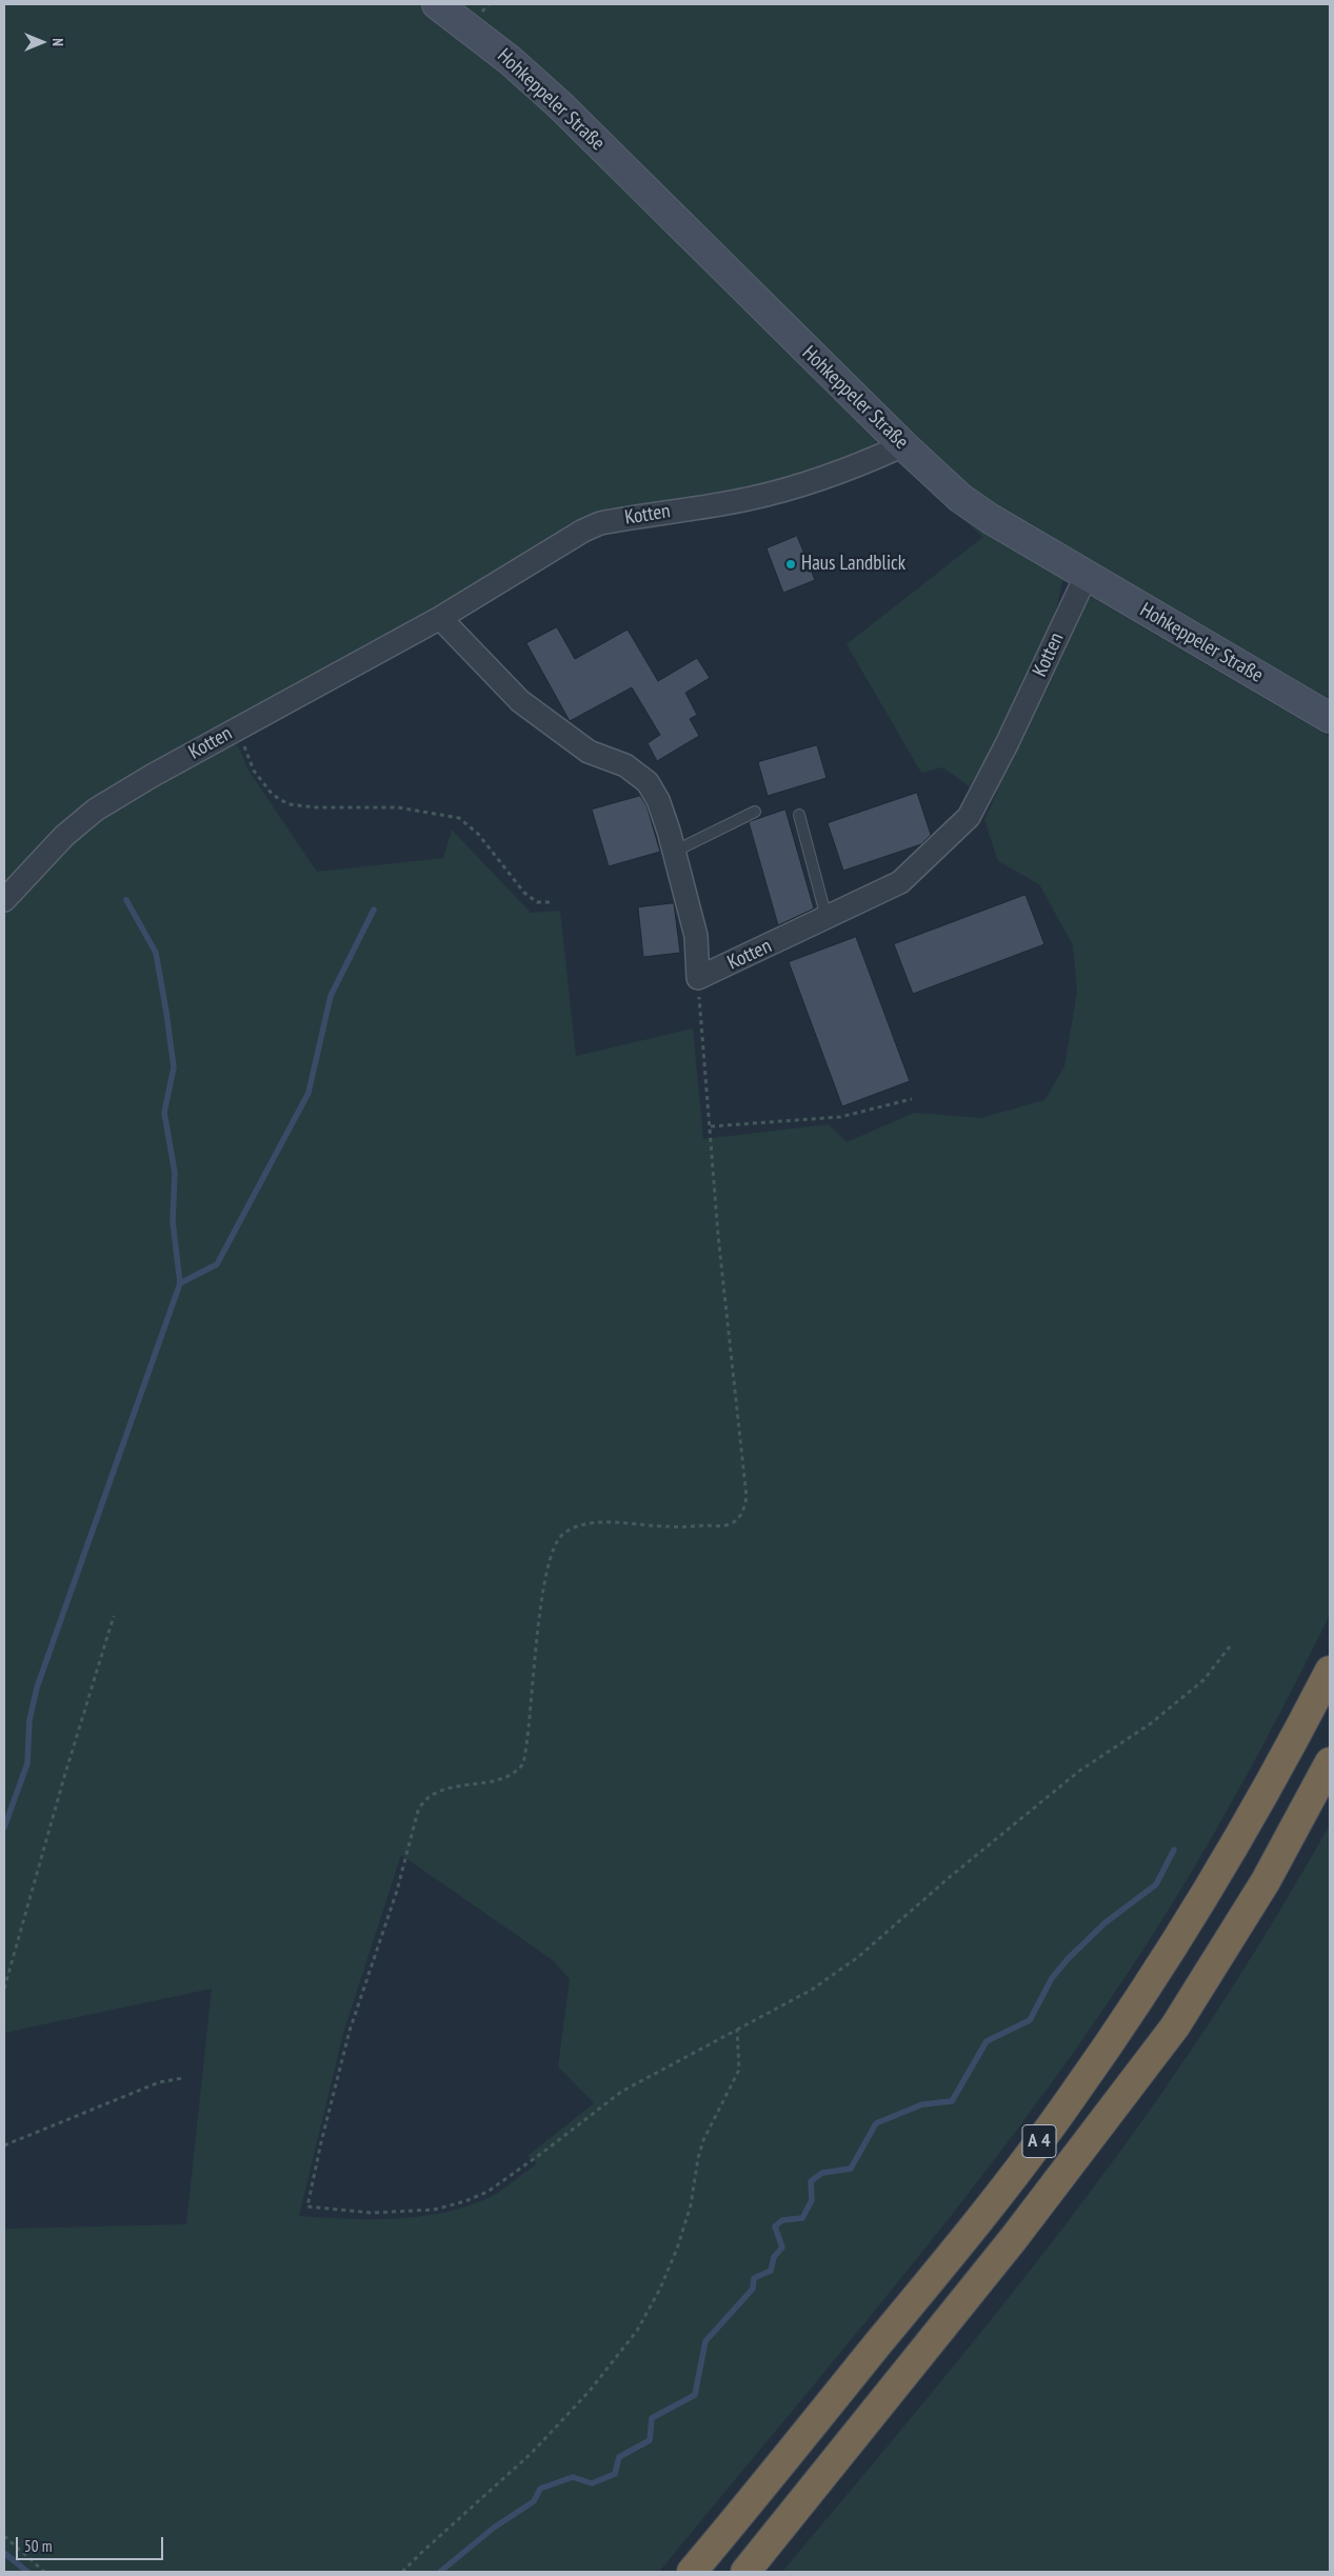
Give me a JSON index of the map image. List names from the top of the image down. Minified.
{"streets":{"highway":["A 4"],"street":["Hohkeppeler Straße","Kotten"]},"crossings":[["Hohkeppeler Straße","Kotten"]],"places":["Haus Landblick"],"scale_bar":"50 m","north":"right"}
